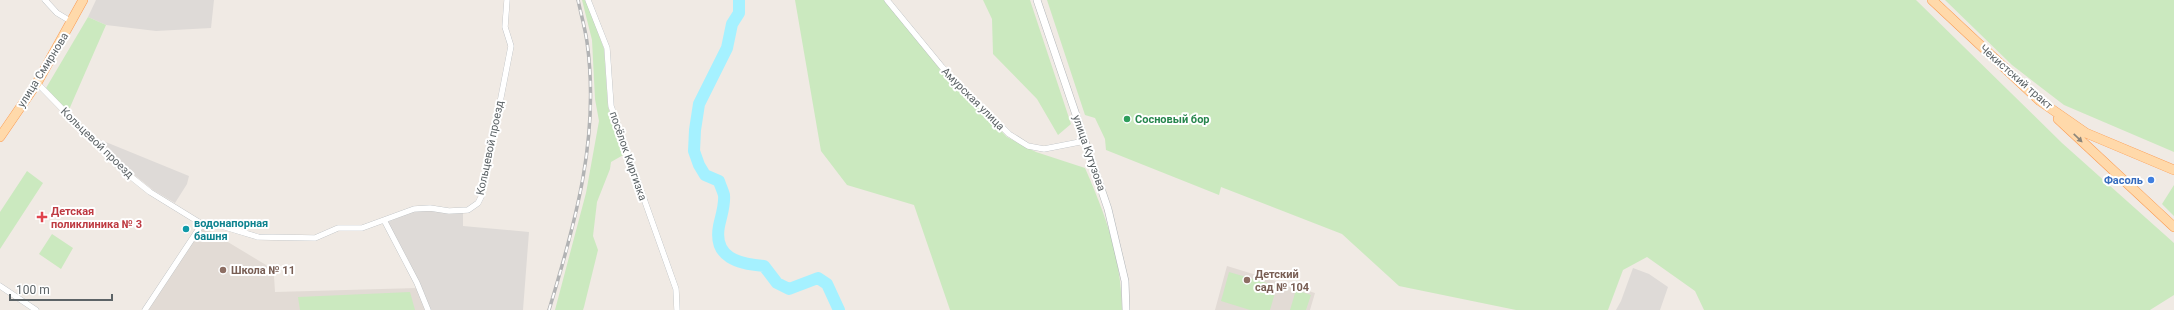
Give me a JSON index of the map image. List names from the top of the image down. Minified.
{"streets":{"main road":["улица Смирнова","Чекистский тракт"],"street":["Амурская улица","Кольцевой проезд","улица Кутузова","посёлок Киргизка"]},"crossings":[["улица Смирнова","Кольцевой проезд"],["Амурская улица","улица Кутузова"]],"places":{"other":["Сосновый бор","Фасоль","водонапорная башня","Школа № 11","Детский сад № 104"],"health":["Детская поликлиника № 3"]},"scale_bar":"100 m"}
